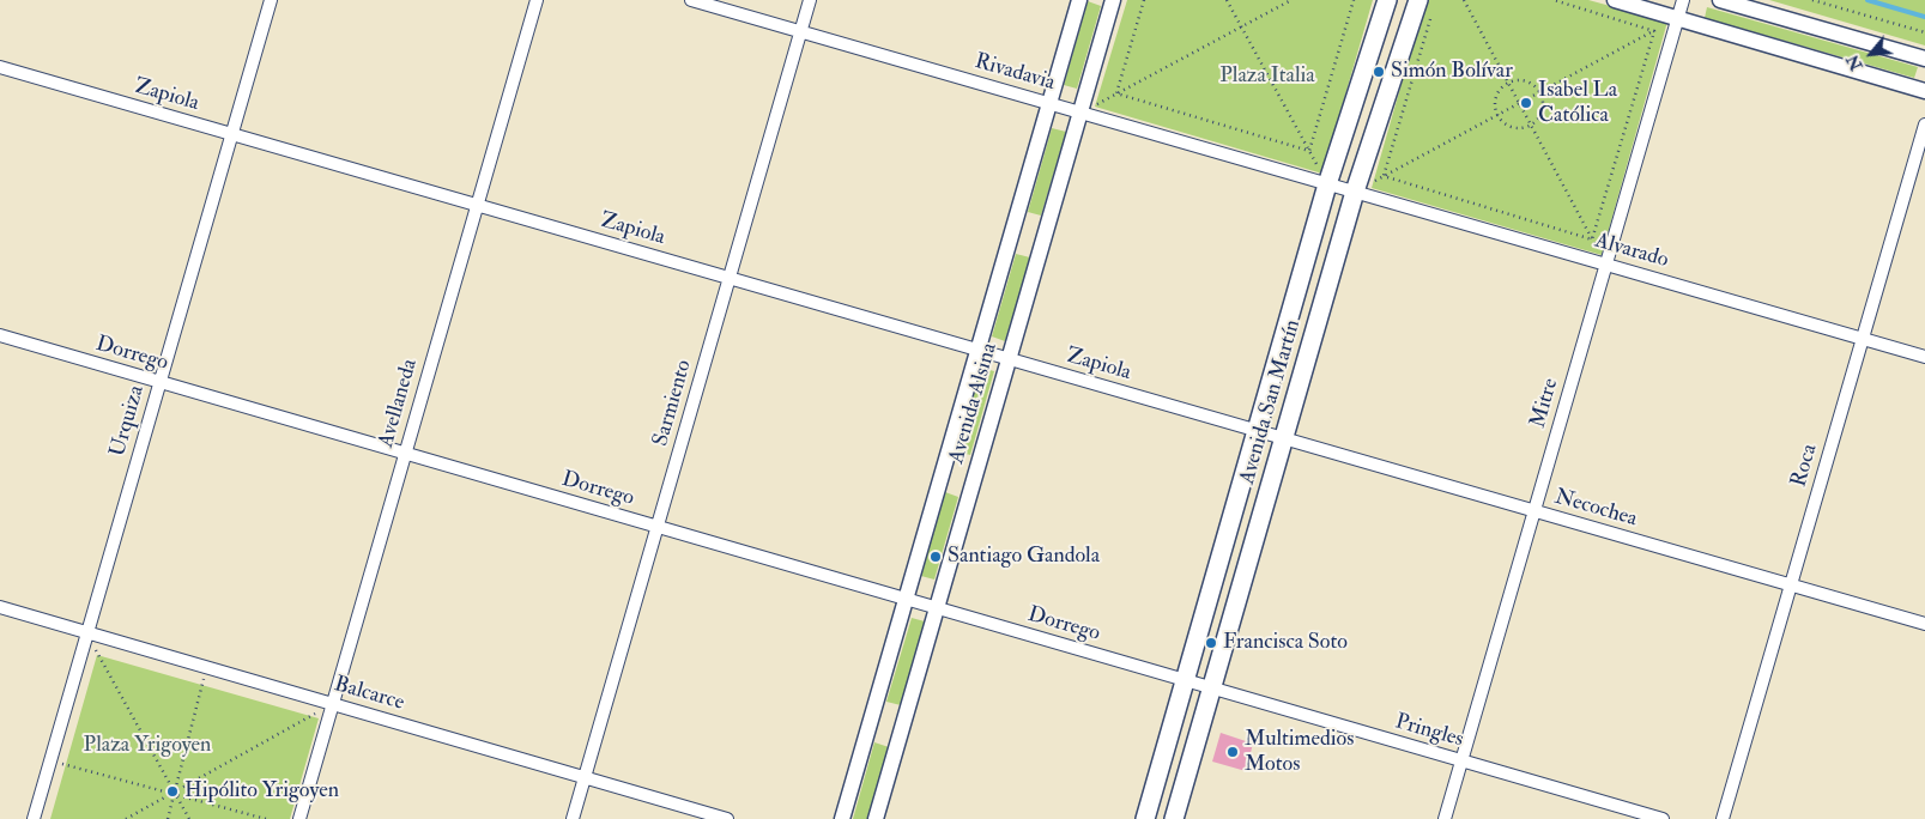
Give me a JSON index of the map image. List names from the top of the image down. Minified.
{"streets":{"main road":["Avenida San Martín"],"street":["Rivadavia","Zapiola","Alvarado","Dorrego","Avellaneda","Sarmiento","Avenida Alsina","Mitre","Urquiza","Roca","Necochea","Balcarce","Pringles"]},"crossings":[["Rivadavia","Alvarado"],["Rivadavia","Avenida San Martín"],["Rivadavia","Sarmiento"],["Rivadavia","Avenida Alsina"],["Zapiola","Avenida San Martín"],["Zapiola","Avellaneda"],["Zapiola","Sarmiento"],["Zapiola","Avenida Alsina"],["Zapiola","Urquiza"],["Zapiola","Necochea"],["Alvarado","Avenida San Martín"],["Alvarado","Mitre"],["Alvarado","Roca"],["Dorrego","Avenida San Martín"],["Dorrego","Avellaneda"],["Dorrego","Sarmiento"],["Dorrego","Avenida Alsina"],["Dorrego","Urquiza"],["Dorrego","Pringles"],["Avenida San Martín","Necochea"],["Avenida San Martín","Pringles"],["Avellaneda","Balcarce"],["Sarmiento","Balcarce"],["Mitre","Necochea"],["Mitre","Pringles"],["Urquiza","Balcarce"],["Roca","Necochea"]],"parks":["Plaza Italia","Plaza Yrigoyen"],"places":["Simón Bolívar","Isabel La Católica","Santiago Gandola","Francisca Soto","Multimedios Motos","Hipólito Yrigoyen"],"north":"bottom left"}
